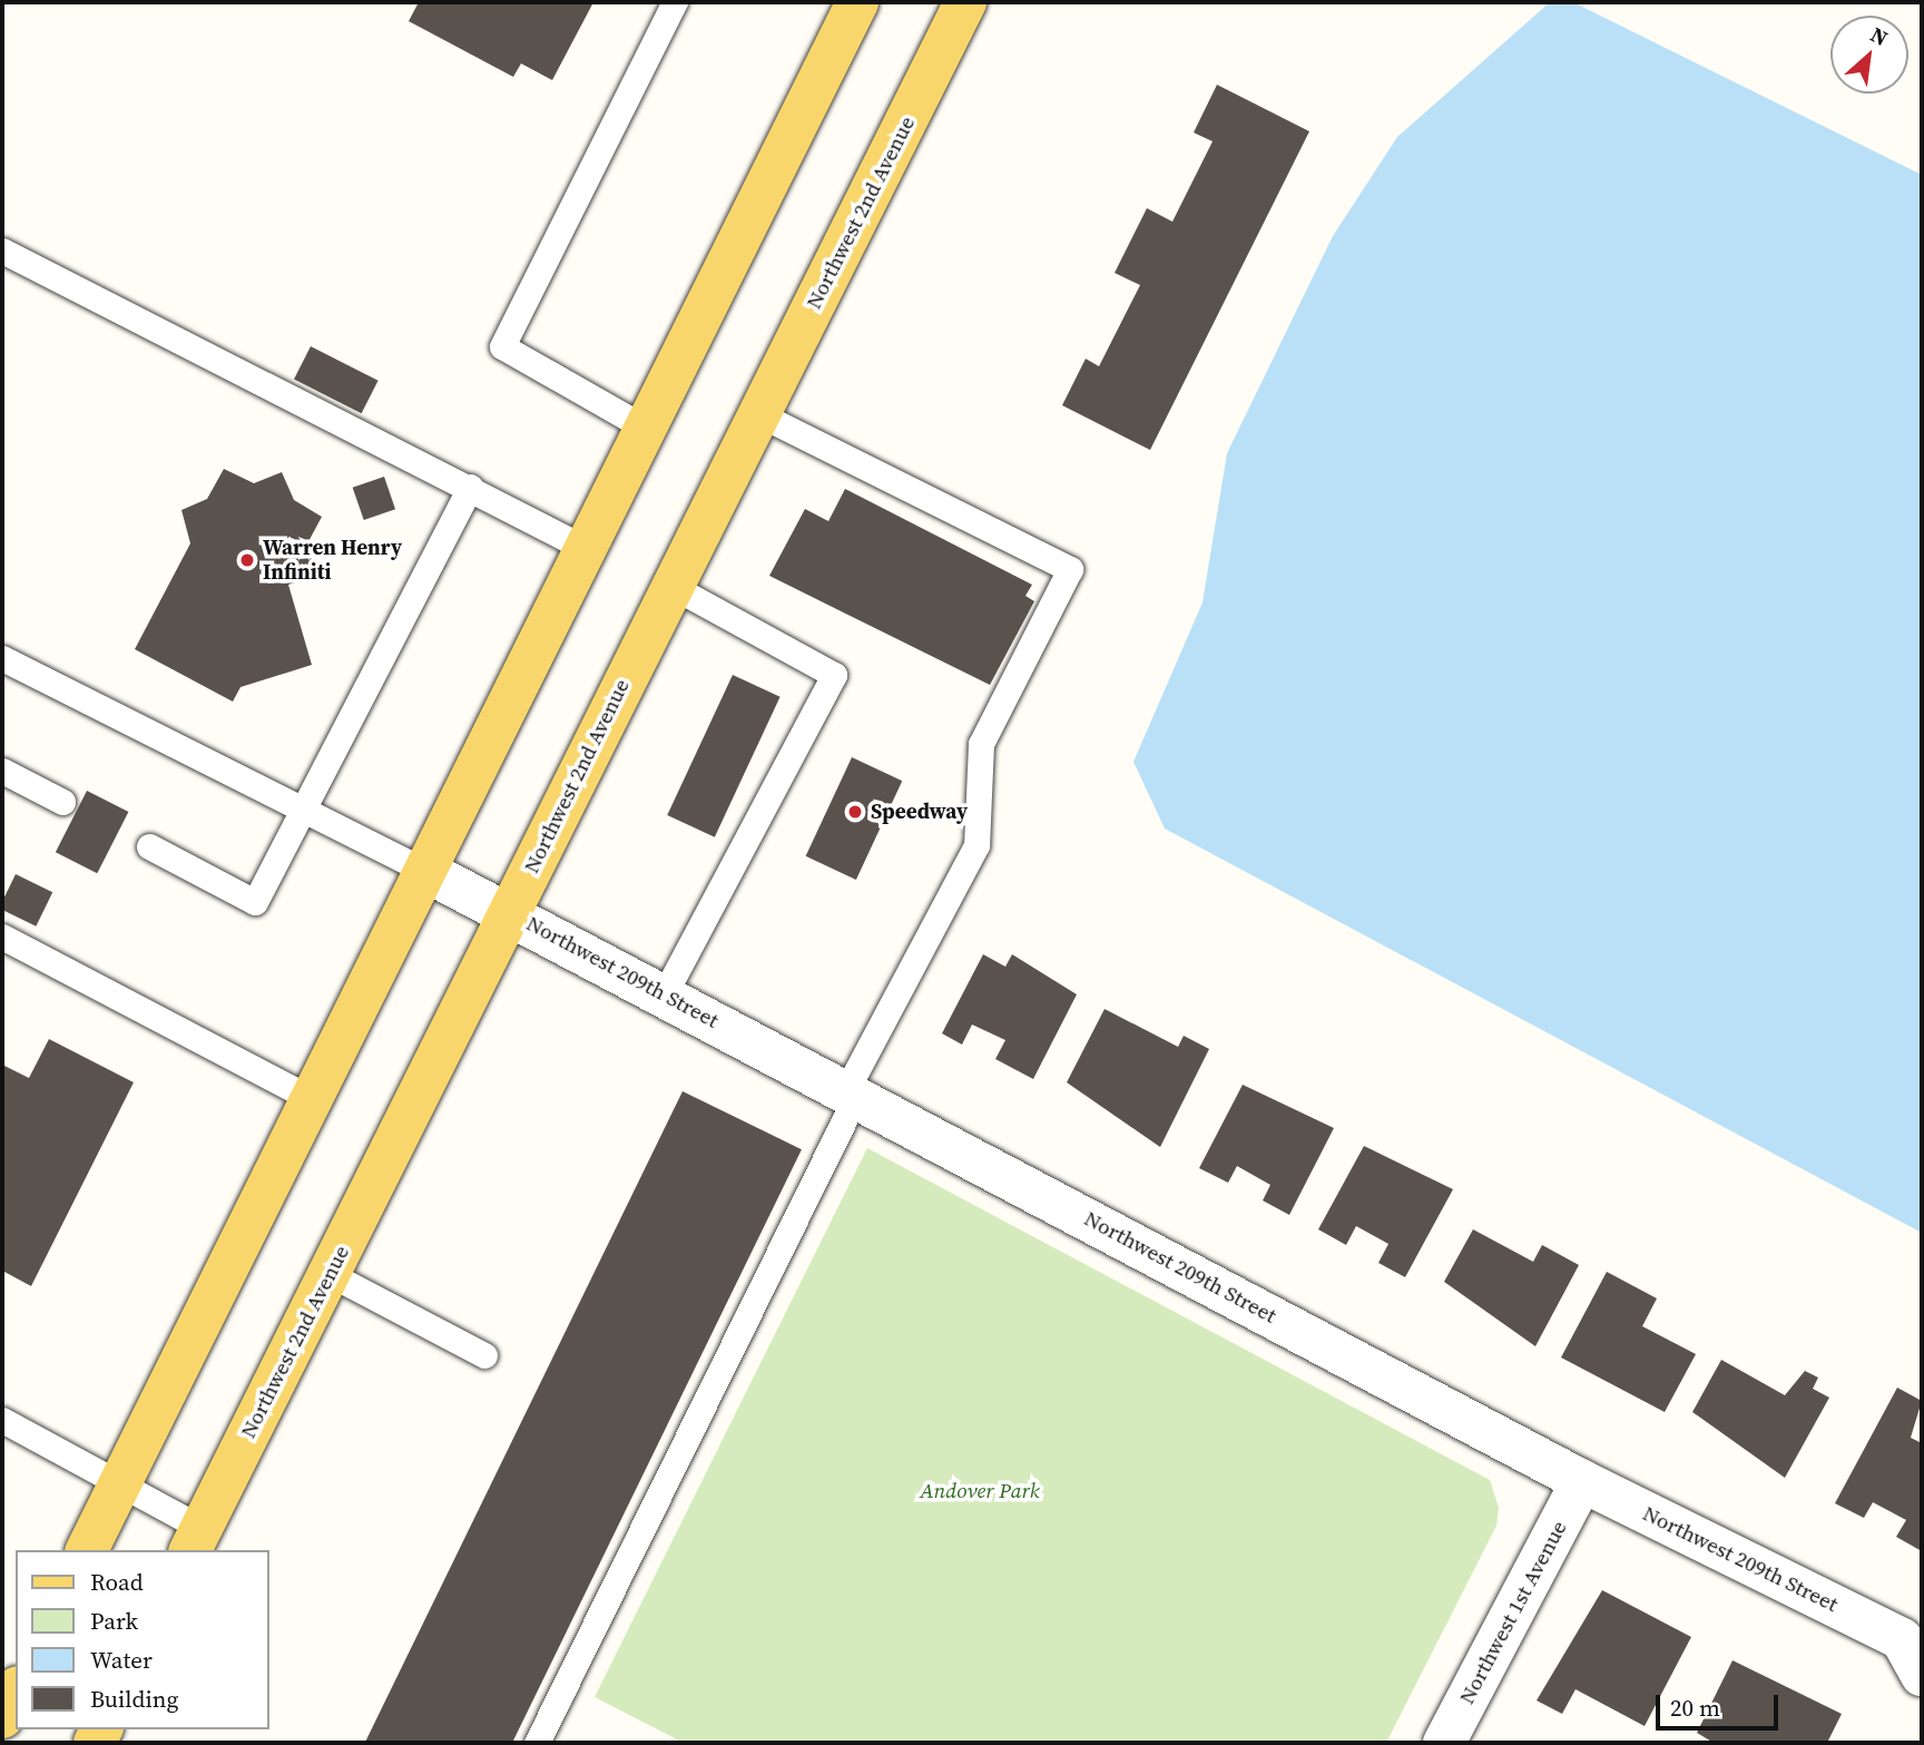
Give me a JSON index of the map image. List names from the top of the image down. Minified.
{"streets":{"main road":["Northwest 2nd Avenue"],"street":["Northwest 209th Street","Northwest 1st Avenue"]},"crossings":[["Northwest 2nd Avenue","Northwest 209th Street"],["Northwest 209th Street","Northwest 1st Avenue"]],"parks":["Andover Park"],"places":["Warren Henry Infiniti","Speedway"],"legend":["Road","Park","Water","Building"],"scale_bar":"20 m","north":"top right"}
